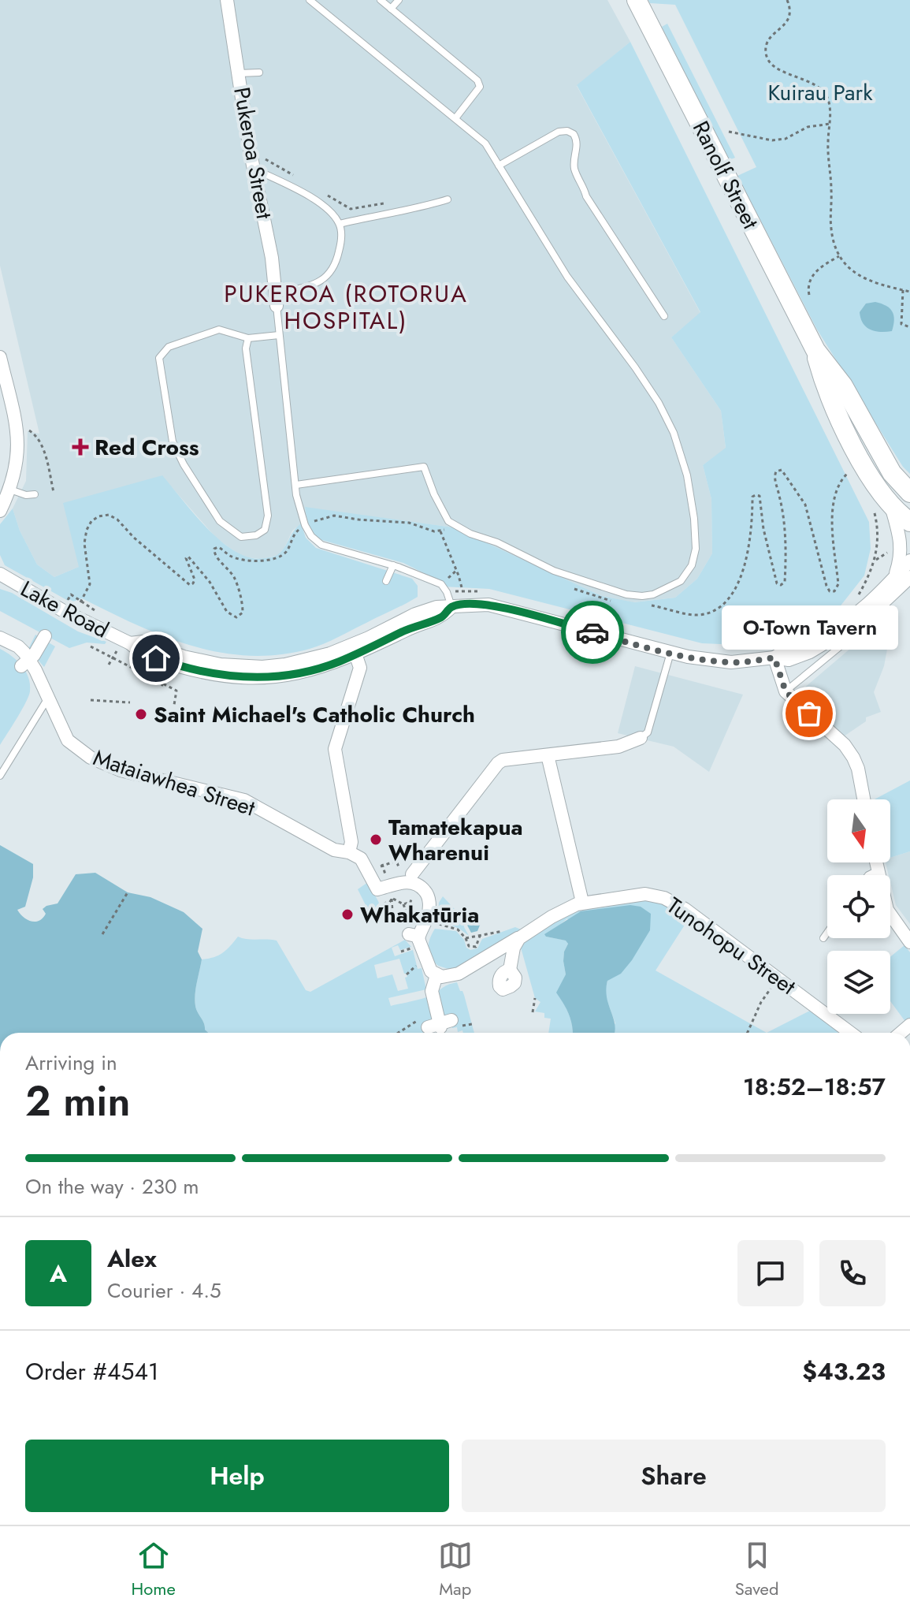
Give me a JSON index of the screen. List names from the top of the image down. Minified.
{"streets":{"main road":["Ranolf Street"],"street":["Pukeroa Street","Lake Road","Mataiawhea Street","Tunohopu Street"]},"districts":["PUKEROA (ROTORUA HOSPITAL)"],"parks":["Kuirau Park"],"places":{"health":["Red Cross"],"other":["O-Town Tavern","Saint Michael's Catholic Church","Tamatekapua Wharenui","Whakatūria"]},"north":"bottom","page":{"bubble":"O-Town Tavern","heading":["2 min","Arriving in","18:52–18:57"],"panel":["Alex","Courier · 4.5","Order #4541","$43.23"],"bar":"On the way · 230 m","round":"A","buttons":["Help","Share"],"tabs":["Home","Map","Saved"]}}
